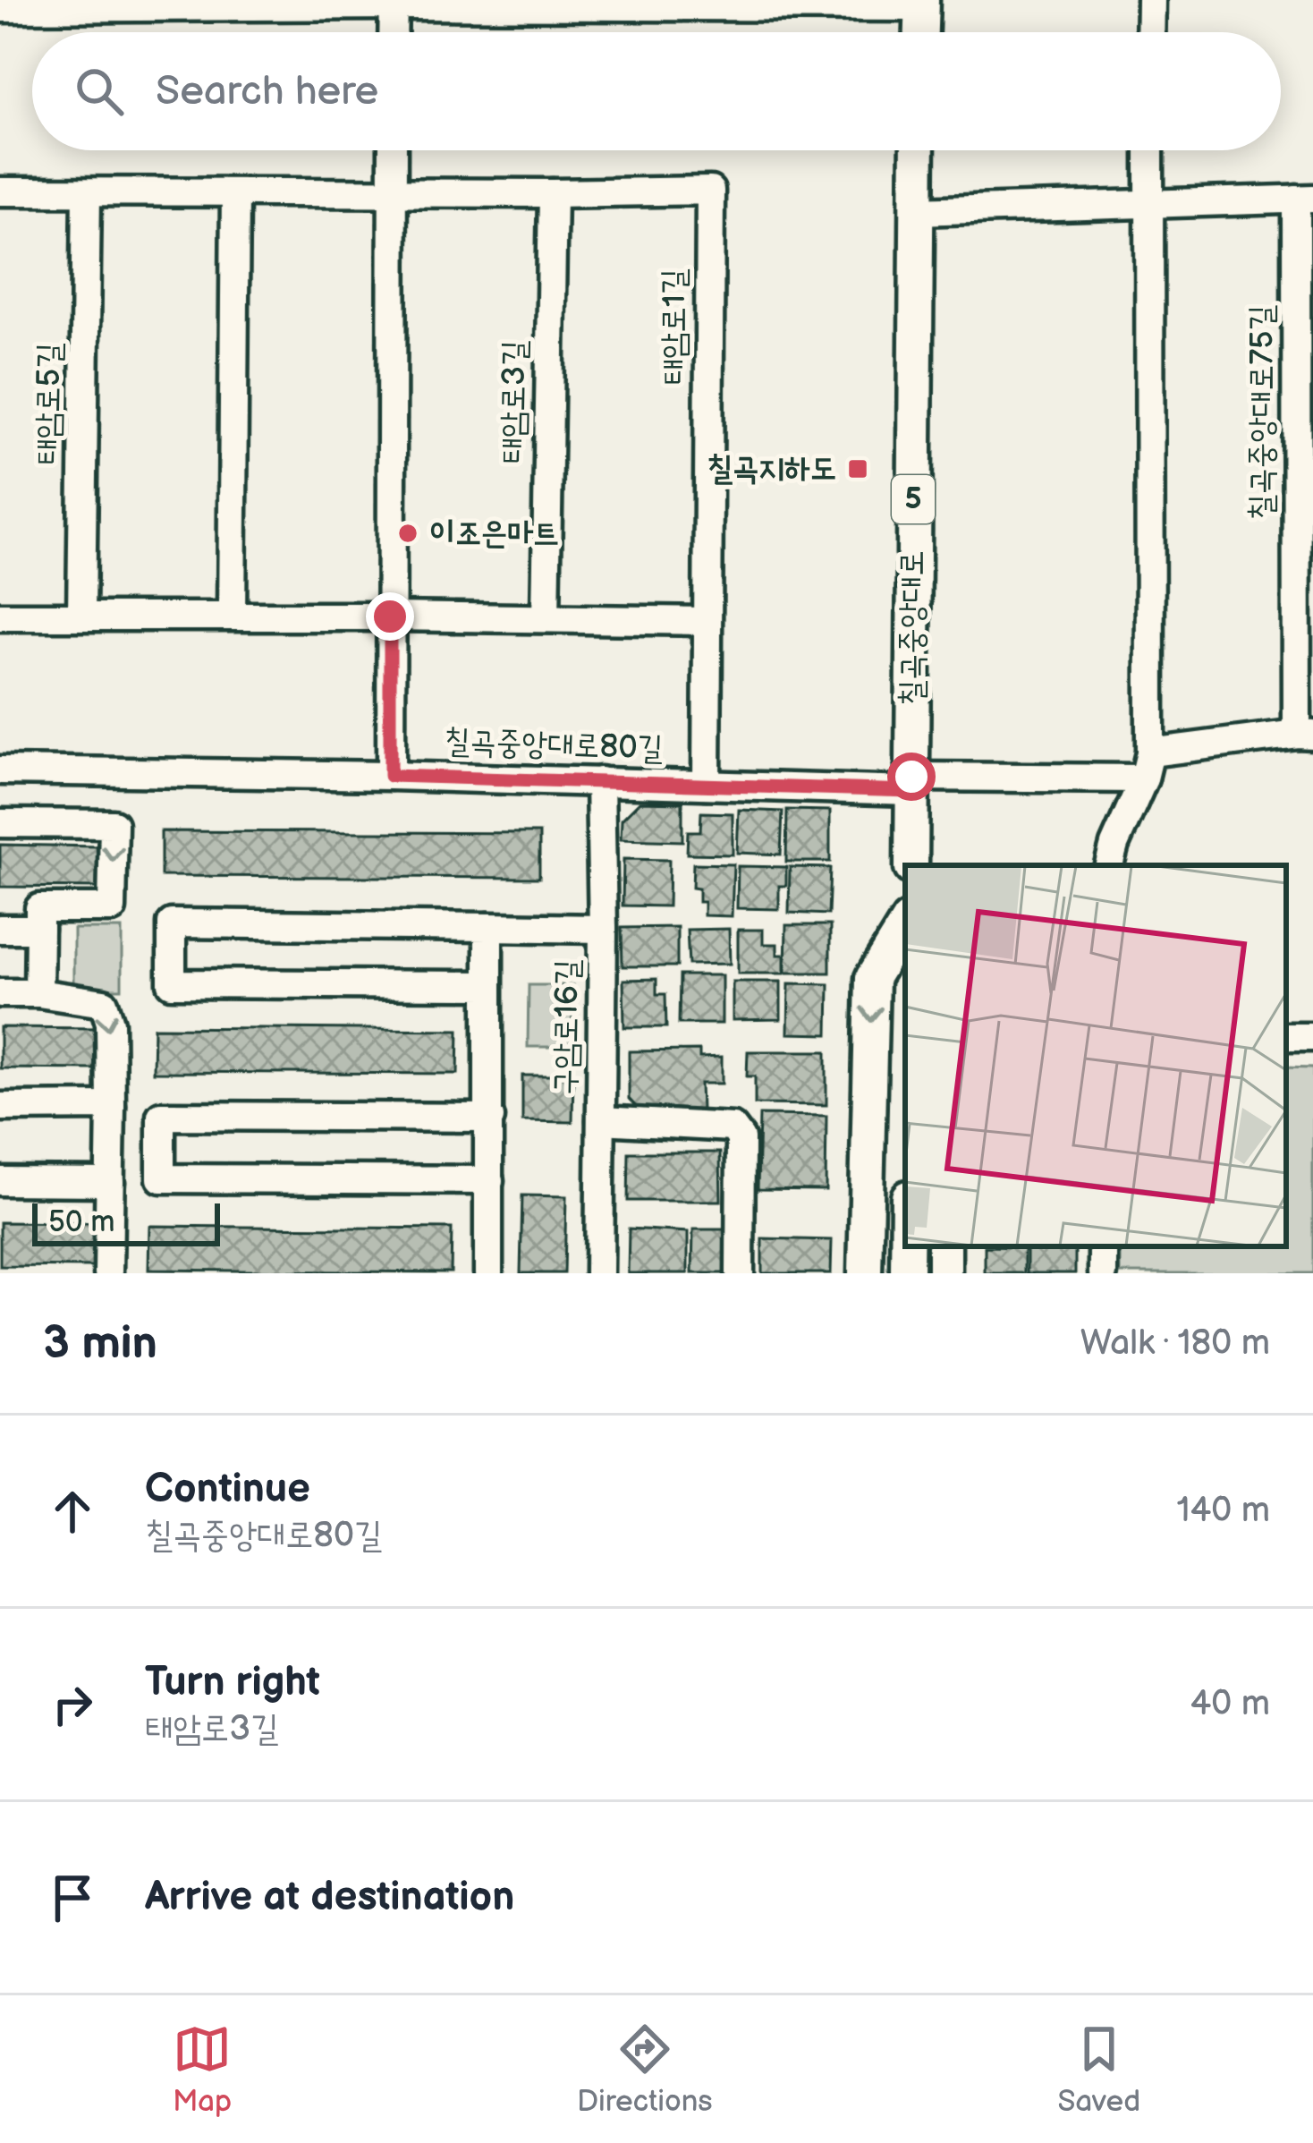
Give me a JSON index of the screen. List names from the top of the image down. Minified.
{"streets":{"main road":["5","칠곡중앙대로"],"street":["태암로1길","태암로3길","태암로5길","칠곡중앙대로75길","칠곡중앙대로80길","구암로16길"]},"crossings":[["태암로1길","태암로3길"],["태암로1길","칠곡중앙대로80길"],["칠곡중앙대로75길","칠곡중앙대로"],["칠곡중앙대로75길","칠곡중앙대로80길"],["칠곡중앙대로","칠곡중앙대로80길"],["칠곡중앙대로80길","구암로16길"]],"places":{"transit":["칠곡지하도"],"other":["이조은마트"]},"scale_bar":"50 m","page":{"search":"Search here","scale":"50 m","heading":["3 min","Walk · 180 m"],"list":[["Continue","칠곡중앙대로80길","140 m"],["Turn right","태암로3길","40 m"],"Arrive at destination"],"nav":["Map","Directions","Saved"]}}
